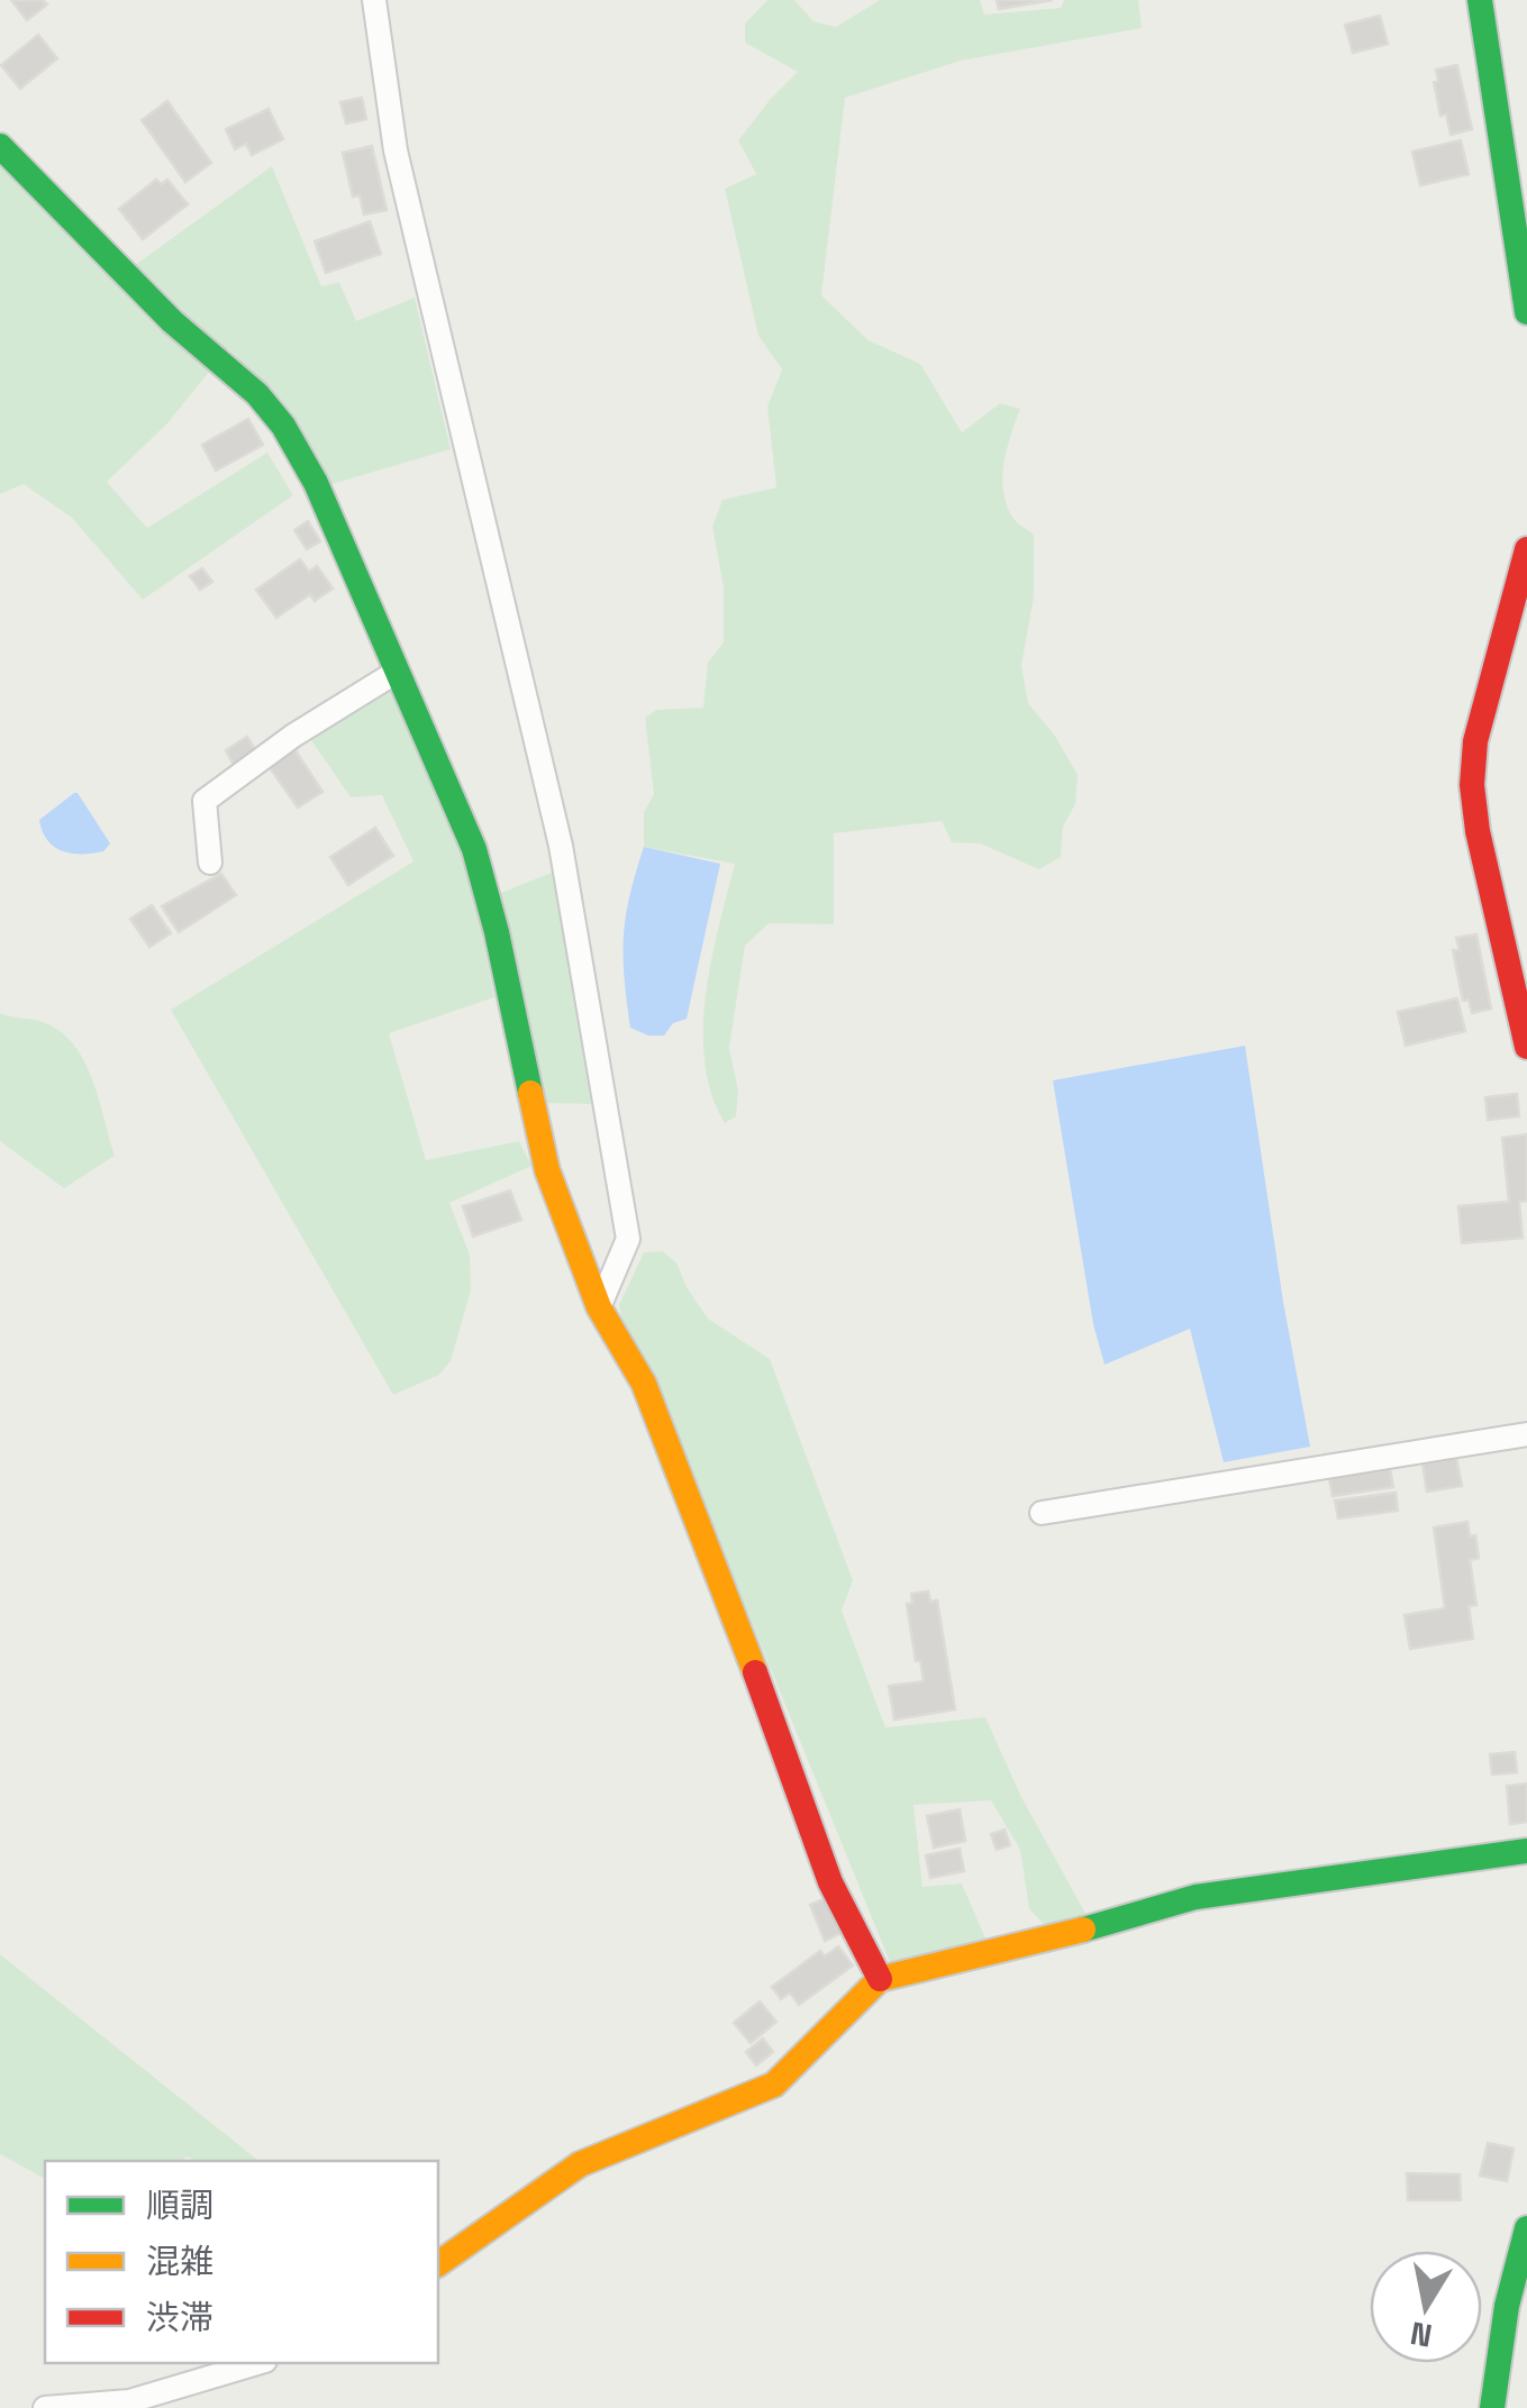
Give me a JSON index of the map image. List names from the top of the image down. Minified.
{"legend":["順調","混雑","渋滞"],"north":"bottom"}
